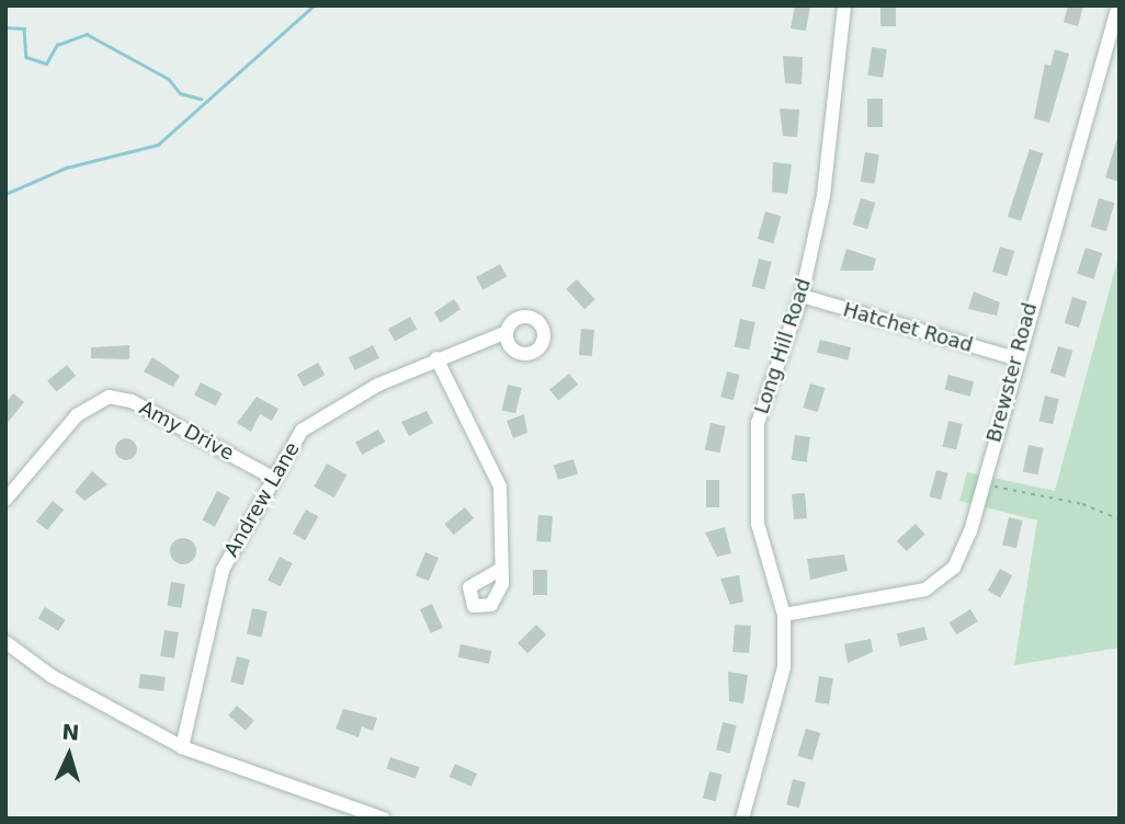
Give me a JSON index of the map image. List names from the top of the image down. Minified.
{"streets":{"street":["Hatchet Road","Long Hill Road","Brewster Road","Amy Drive","Andrew Lane"]},"crossings":[["Hatchet Road","Long Hill Road"],["Hatchet Road","Brewster Road"],["Long Hill Road","Brewster Road"],["Amy Drive","Andrew Lane"]],"north":"top"}
